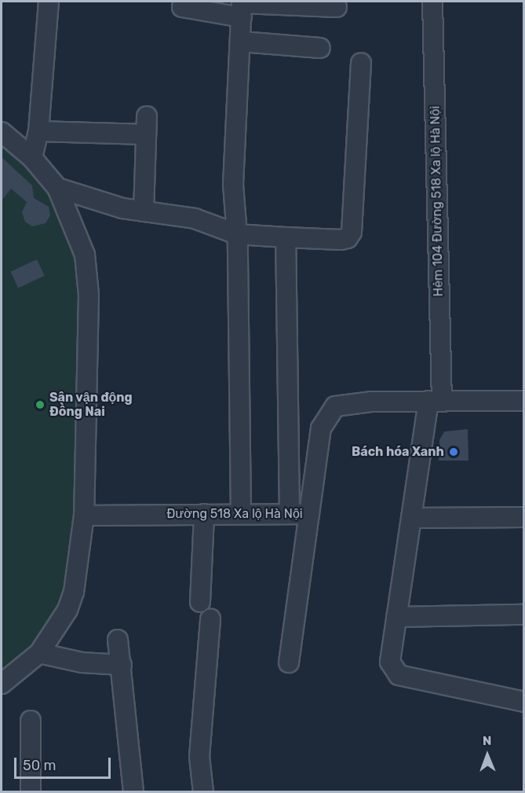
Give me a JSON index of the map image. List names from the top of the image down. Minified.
{"streets":{"street":["Hẻm 104 Đường 518 Xa lộ Hà Nội","Đường 518 Xa lộ Hà Nội"]},"crossings":[["Hẻm 104 Đường 518 Xa lộ Hà Nội","Đường 518 Xa lộ Hà Nội"]],"places":["Sân vận động Đồng Nai","Bách hóa Xanh"],"scale_bar":"50 m","north":"top"}
